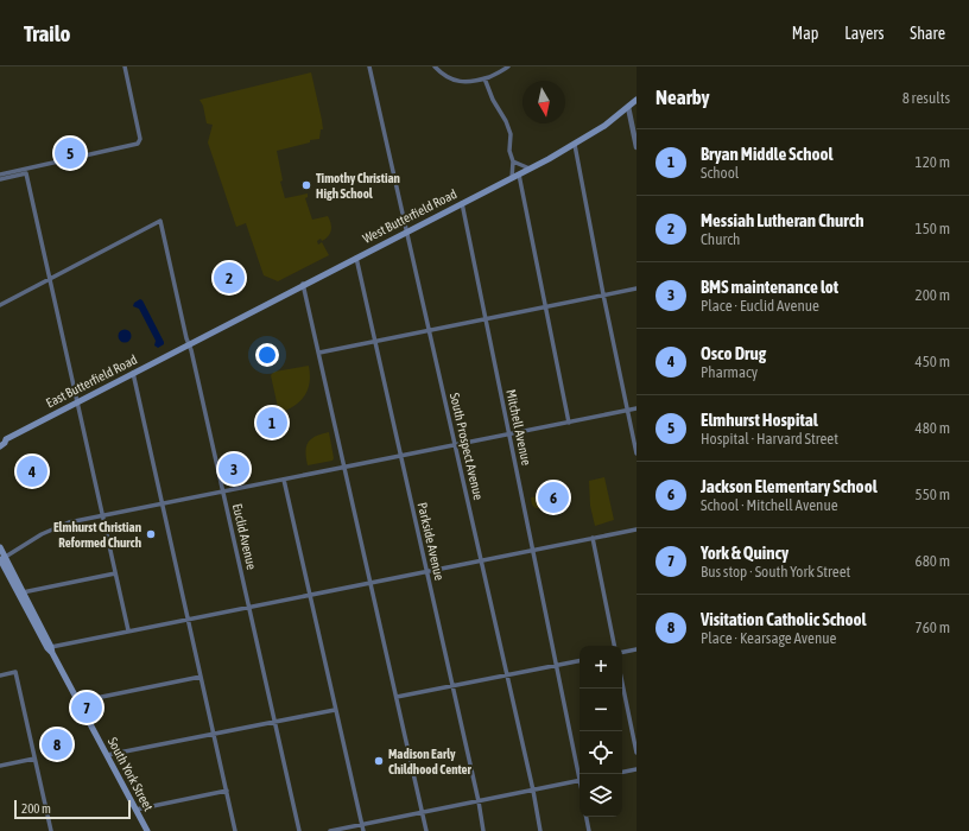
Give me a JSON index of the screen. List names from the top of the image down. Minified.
{"streets":{"main road":["West Butterfield Road","East Butterfield Road","South York Street"],"street":["Mitchell Avenue","South Prospect Avenue","Euclid Avenue","Parkside Avenue"]},"crossings":[["West Butterfield Road","East Butterfield Road"],["West Butterfield Road","Mitchell Avenue"],["West Butterfield Road","South Prospect Avenue"],["West Butterfield Road","Euclid Avenue"],["West Butterfield Road","Parkside Avenue"],["East Butterfield Road","Euclid Avenue"]],"places":["Timothy Christian High School","Elmhurst Christian Reformed Church","Madison Early Childhood Center"],"scale_bar":"200 m","north":"bottom","page":{"header":"Trailo","nav":["Map","Layers","Share"],"heading":["Nearby","8 results"],"list":[{"mark":"1","name":"Bryan Middle School","note":"School","value":"120 m"},{"mark":"2","name":"Messiah Lutheran Church","note":"Church","value":"150 m"},{"mark":"3","name":"BMS maintenance lot","note":"Place · Euclid Avenue","value":"200 m"},{"mark":"4","name":"Osco Drug","note":"Pharmacy","value":"450 m"},{"mark":"5","name":"Elmhurst Hospital","note":"Hospital · Harvard Street","value":"480 m"},{"mark":"6","name":"Jackson Elementary School","note":"School · Mitchell Avenue","value":"550 m"},{"mark":"7","name":"York & Quincy","note":"Bus stop · South York Street","value":"680 m"},{"mark":"8","name":"Visitation Catholic School","note":"Place · Kearsage Avenue","value":"760 m"}],"pins":["5","2","1","3","4","6","7","8"],"map_buttons":["+","−"],"scale":"200 m"}}
